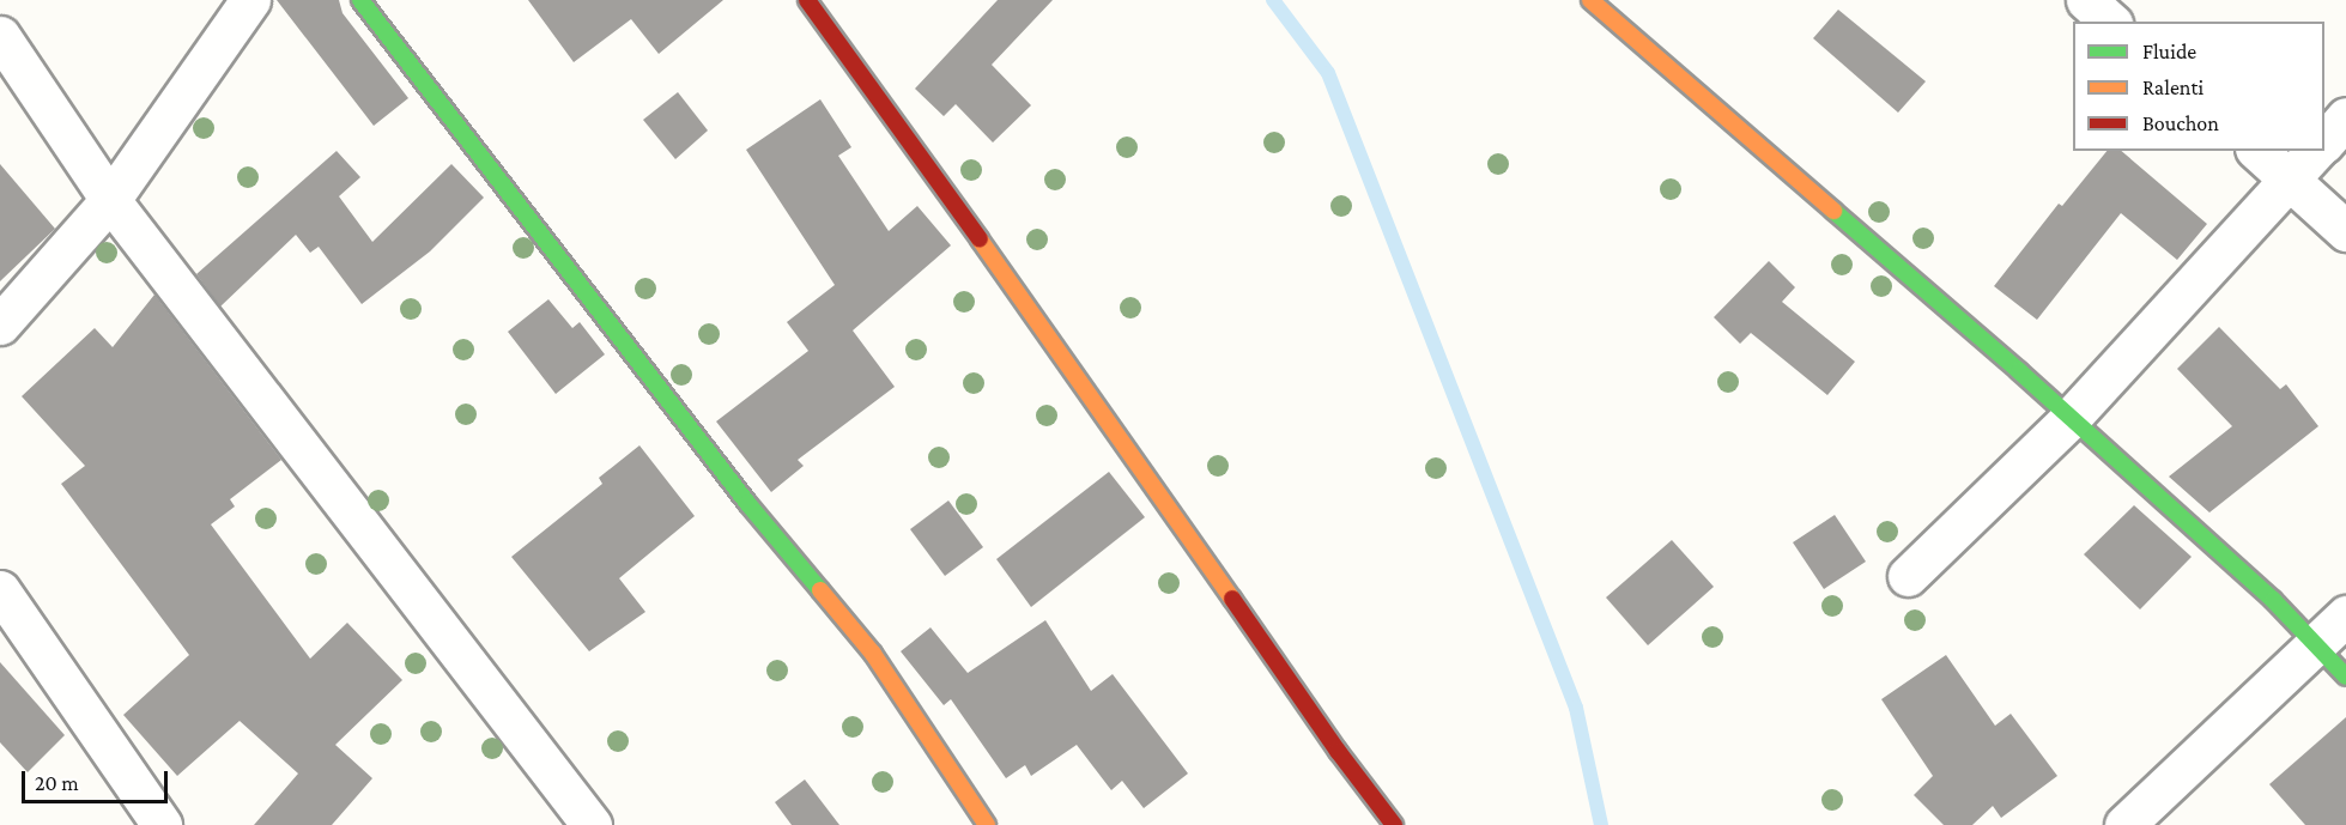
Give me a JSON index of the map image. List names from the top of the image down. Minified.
{"legend":["Fluide","Ralenti","Bouchon"],"scale_bar":"20 m"}
